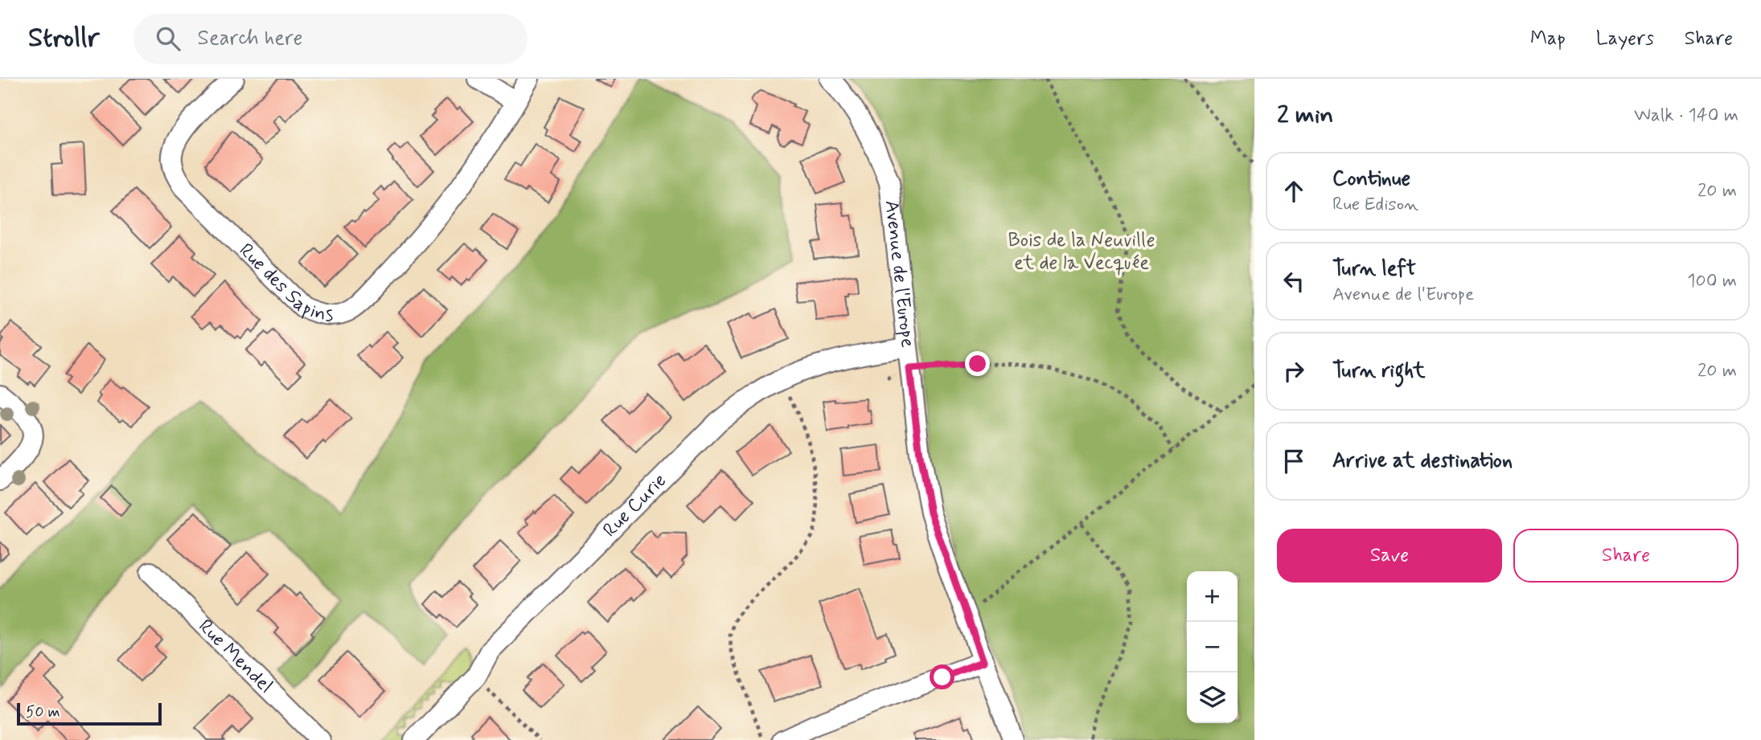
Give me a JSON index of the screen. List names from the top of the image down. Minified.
{"streets":{"street":["Avenue de l'Europe","Rue des Sapins","Rue Curie","Rue Mendel"]},"crossings":[["Avenue de l'Europe","Rue Curie"]],"parks":["Bois de la Neuville et de la Vecquée"],"scale_bar":"50 m","page":{"header":"Strollr","search":"Search here","nav":["Map","Layers","Share"],"heading":["2 min","Walk · 140 m"],"list":[["Continue","Rue Edison","20 m"],["Turn left","Avenue de l'Europe","100 m"],["Turn right","20 m"],"Arrive at destination"],"buttons":["Save","Share"],"map_buttons":["+","−"],"scale":"50 m"}}
